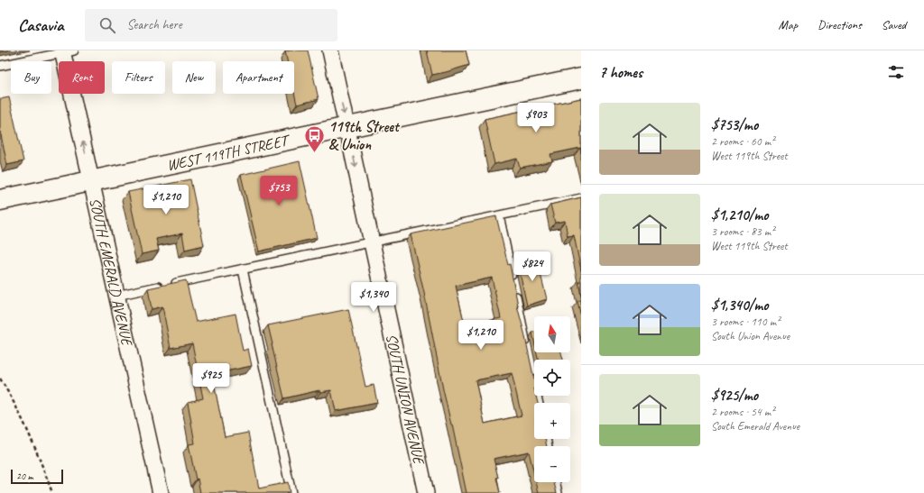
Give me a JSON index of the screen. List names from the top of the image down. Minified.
{"streets":{"street":["WEST 119TH STREET","SOUTH EMERALD AVENUE","SOUTH UNION AVENUE"]},"crossings":[["WEST 119TH STREET","SOUTH EMERALD AVENUE"],["WEST 119TH STREET","SOUTH UNION AVENUE"]],"one_way":["SOUTH UNION AVENUE"],"places":{"bus stop":["119th Street & Union"]},"scale_bar":"20 m","north":"top","page":{"header":"Casavia","search":"Search here","nav":["Map","Directions","Saved"],"heading":"7 homes","chip":["Buy","Rent","Filters","New","Apartment"],"list":[{"name":"$753/mo","note":"2 rooms · 60 m² · West 119th Street"},{"name":"$1,210/mo","note":"3 rooms · 83 m² · West 119th Street"},{"name":"$1,340/mo","note":"3 rooms · 110 m² · South Union Avenue"},{"name":"$925/mo","note":"2 rooms · 54 m² · South Emerald Avenue"}],"price":["$903","$753","$1,210","$824","$1,340","$1,210","$925"],"map_buttons":["+","−"],"scale":"20 m"}}
